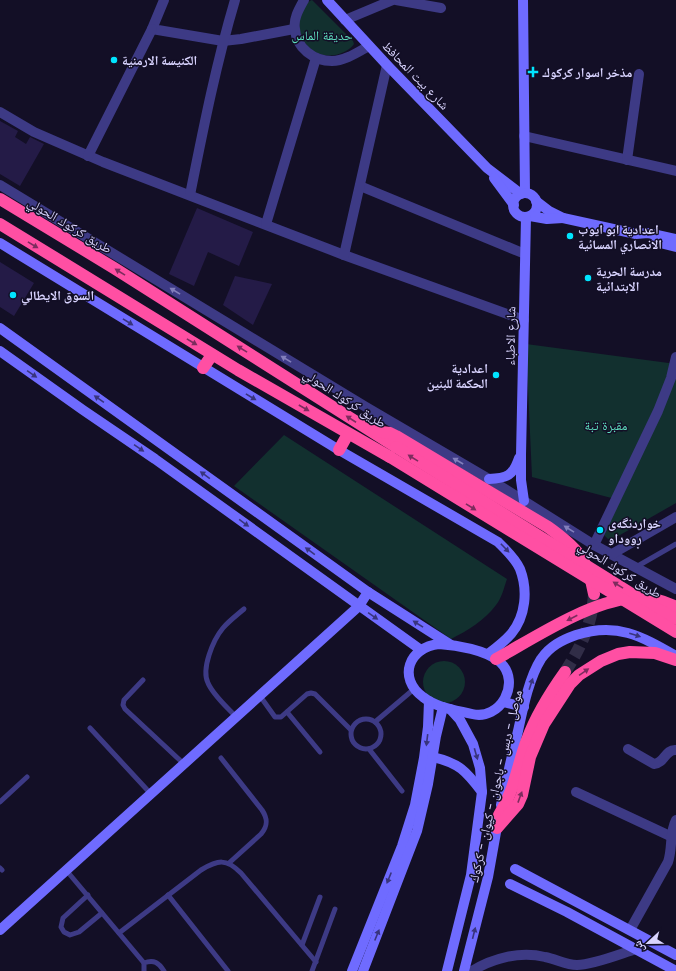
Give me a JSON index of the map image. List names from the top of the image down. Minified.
{"streets":{"highway":["طريق كركوك الحولي"],"main road":["شارع بيت المحافظ","شارع الاطباء","موصل - دبس - باجوان - كيوان - كركوك"]},"crossings":[["شارع بيت المحافظ","شارع الاطباء"]],"parks":["حديقة الماس","مقبرة تبة"],"places":{"other":["الكنيسة الارمنية","اعدادية ابو ايوب الانصاري المسائية","مدرسة الحرية الابتدائية","السوق الايطالي","اعدادية الحكمة للبنين","خواردنگەی ڕووداو"],"health":["مذخر اسوار كركوك"]},"north":"left"}
